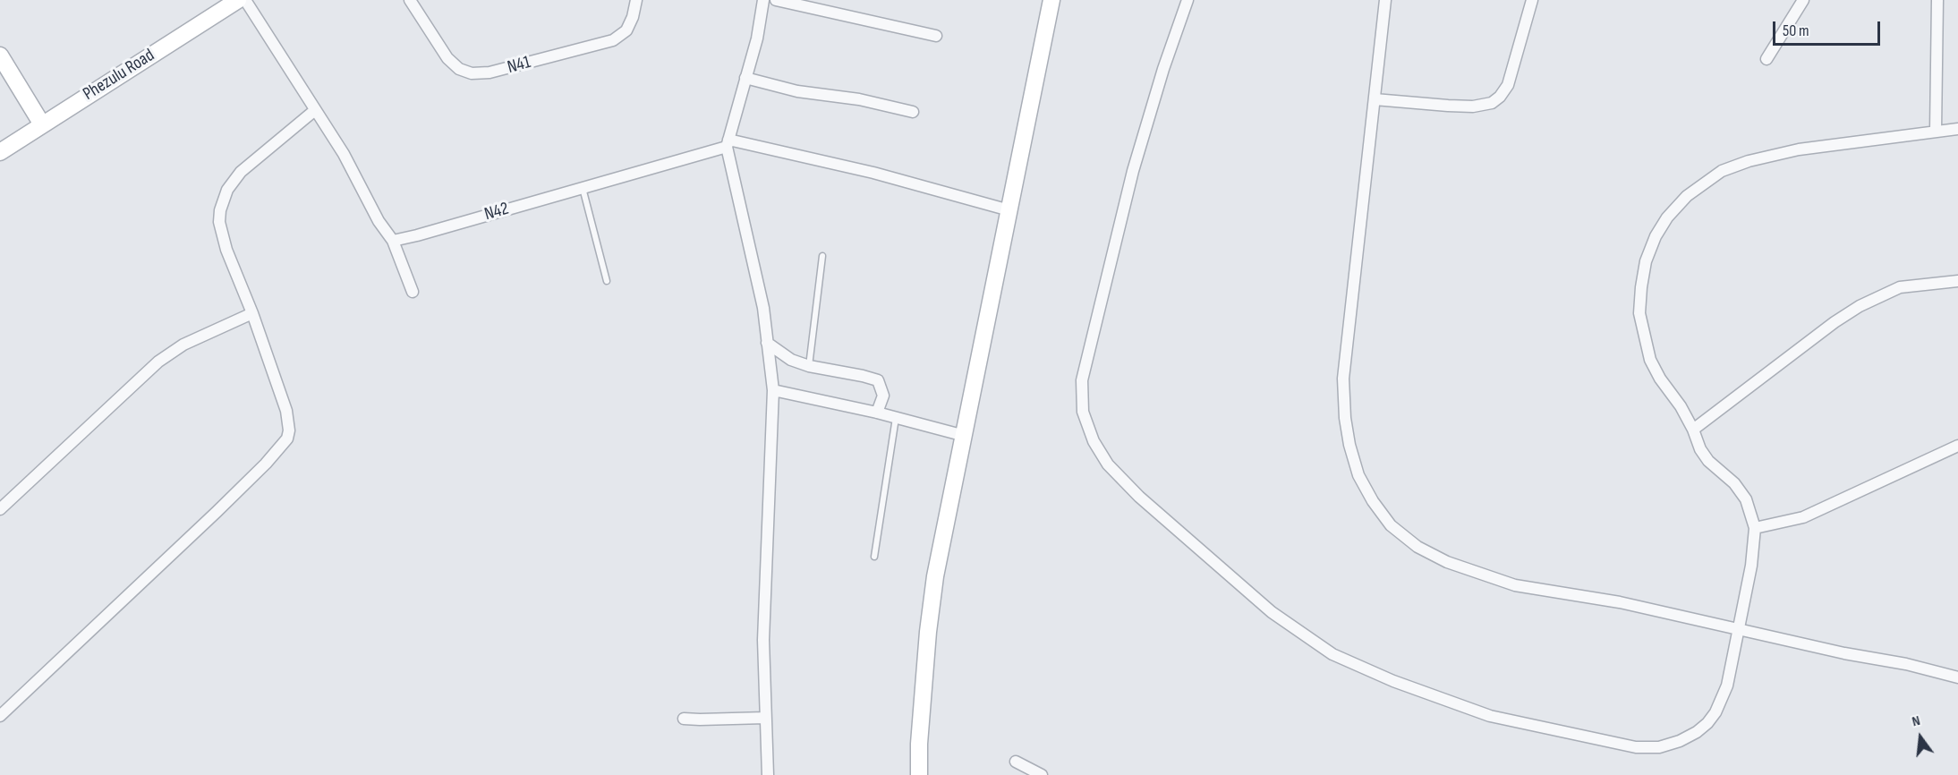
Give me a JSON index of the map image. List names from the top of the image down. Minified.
{"streets":{"street":["N41","Phezulu Road","N42"]},"scale_bar":"50 m","north":"top"}
